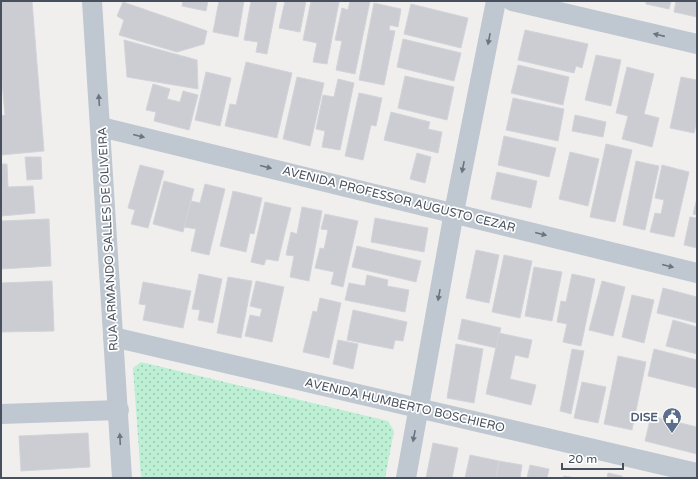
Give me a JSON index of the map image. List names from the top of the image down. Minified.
{"streets":{"street":["AVENIDA PROFESSOR AUGUSTO CEZAR","RUA ARMANDO SALLES DE OLIVEIRA","AVENIDA HUMBERTO BOSCHIERO"]},"crossings":[["AVENIDA PROFESSOR AUGUSTO CEZAR","RUA ARMANDO SALLES DE OLIVEIRA"],["RUA ARMANDO SALLES DE OLIVEIRA","AVENIDA HUMBERTO BOSCHIERO"]],"one_way":["AVENIDA PROFESSOR AUGUSTO CEZAR","RUA ARMANDO SALLES DE OLIVEIRA"],"places":{"public building":["DISE"]},"scale_bar":"20 m"}
